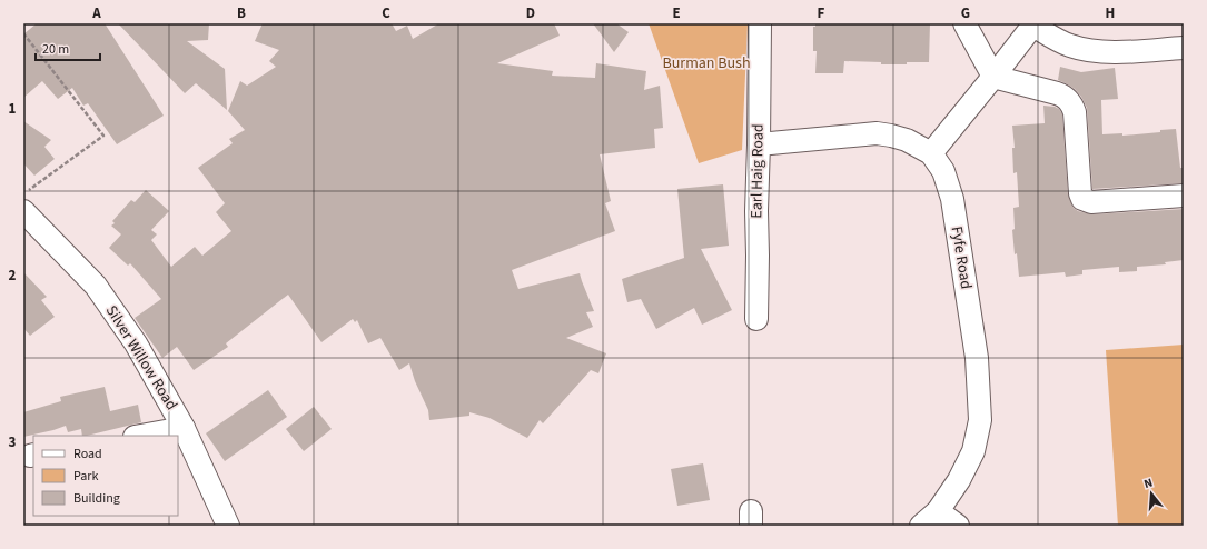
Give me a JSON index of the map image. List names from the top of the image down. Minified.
{"streets":{"street":["Earl Haig Road","Fyfe Road","Silver Willow Road"]},"crossings":[["Earl Haig Road","Fyfe Road"]],"parks":["Burman Bush"],"legend":["Road","Park","Building"],"scale_bar":"20 m","north":"top","grid":{"columns":["A","B","C","D","E","F","G","H"],"rows":["1","2","3"]}}
